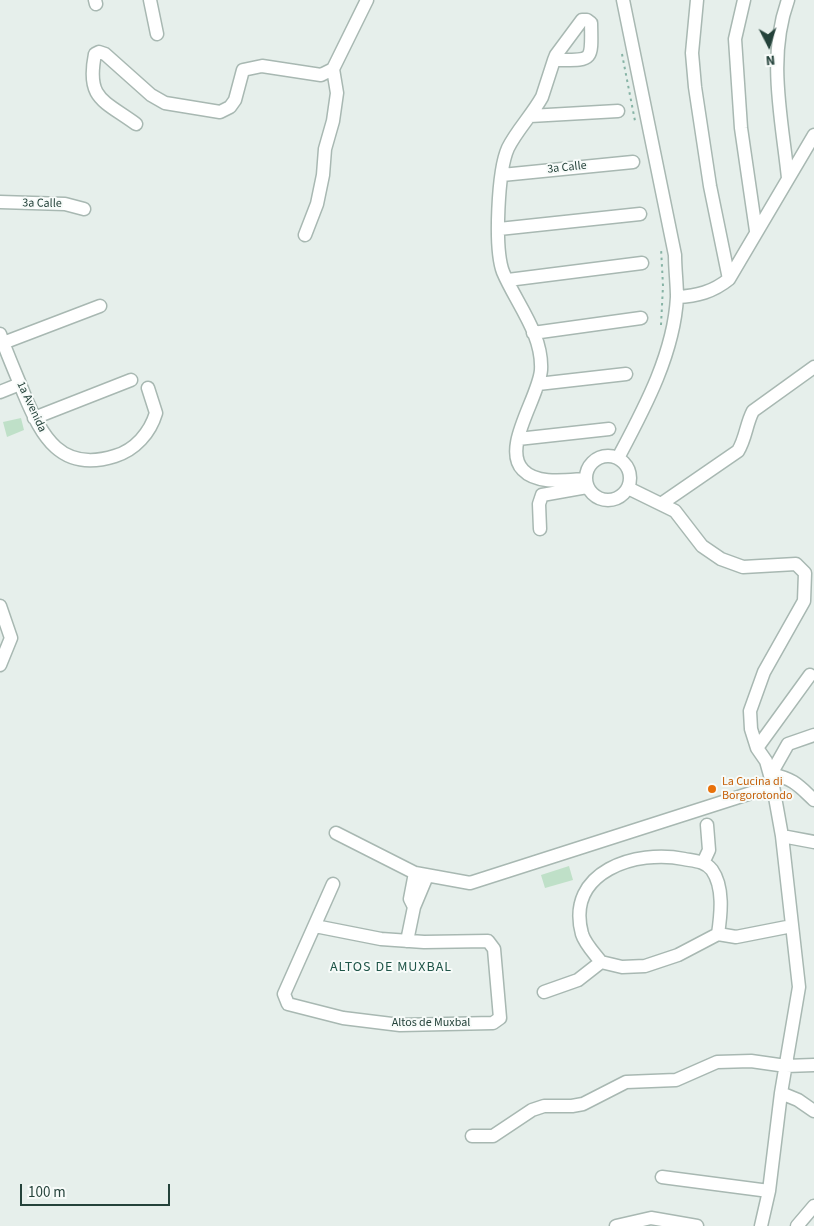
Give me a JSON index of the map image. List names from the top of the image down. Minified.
{"streets":{"street":["3a Calle","1a Avenida","Altos de Muxbal"]},"districts":["ALTOS DE MUXBAL"],"places":["La Cucina di Borgorotondo"],"scale_bar":"100 m","north":"bottom"}
